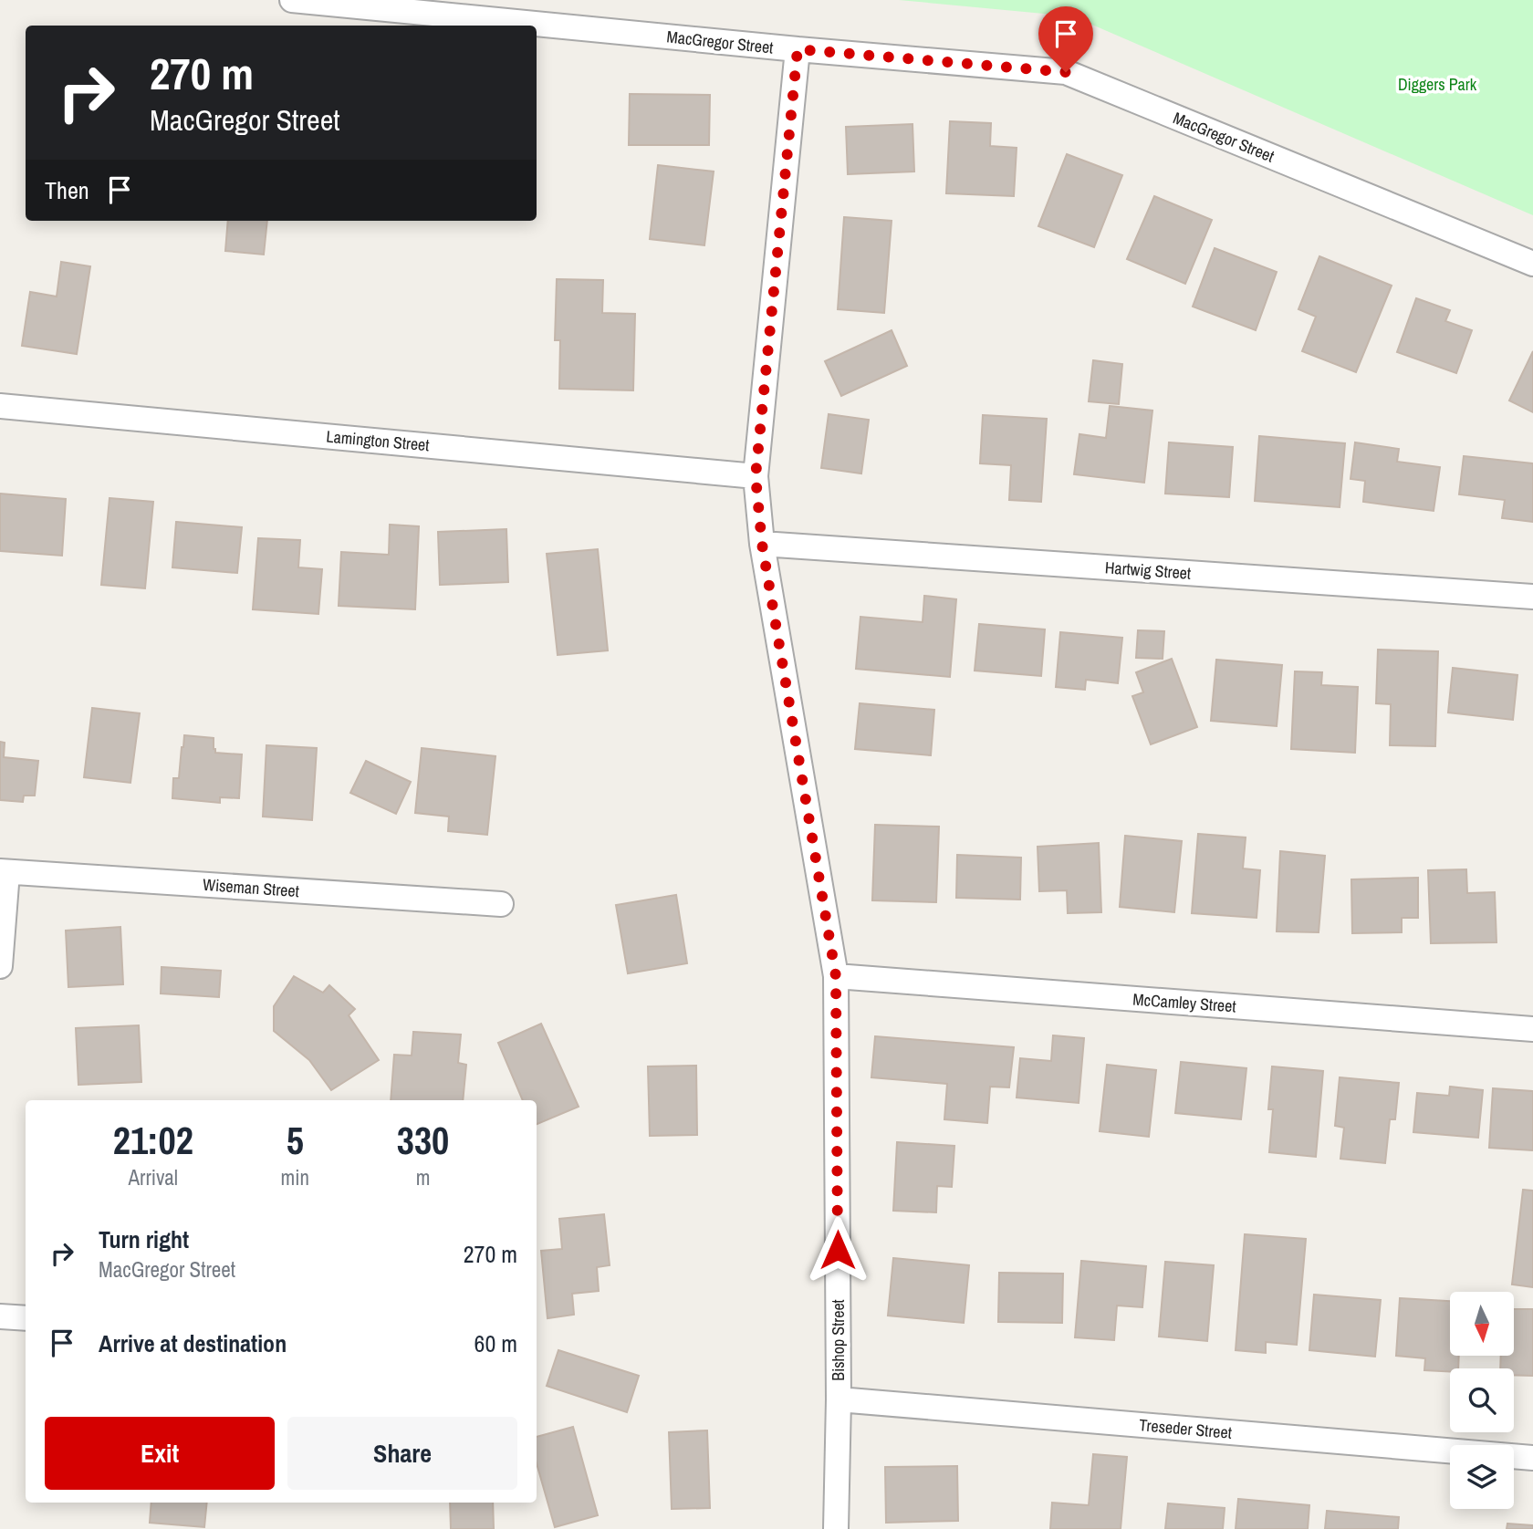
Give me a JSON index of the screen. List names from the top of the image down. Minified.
{"streets":{"street":["MacGregor Street","Lamington Street","Hartwig Street","Wiseman Street","McCamley Street","Bishop Street","Treseder Street"]},"crossings":[["MacGregor Street","Bishop Street"],["Lamington Street","Bishop Street"],["Hartwig Street","Bishop Street"],["McCamley Street","Bishop Street"],["Bishop Street","Treseder Street"]],"parks":["Diggers Park"],"north":"bottom","page":{"turn":["270 m","MacGregor Street"],"then":"Then","eta":["21:02","Arrival","5","min","330","m"],"list":[{"name":"Turn right","note":"MacGregor Street","value":"270 m"},{"name":"Arrive at destination","value":"60 m"}],"buttons":["Exit","Share"]}}
